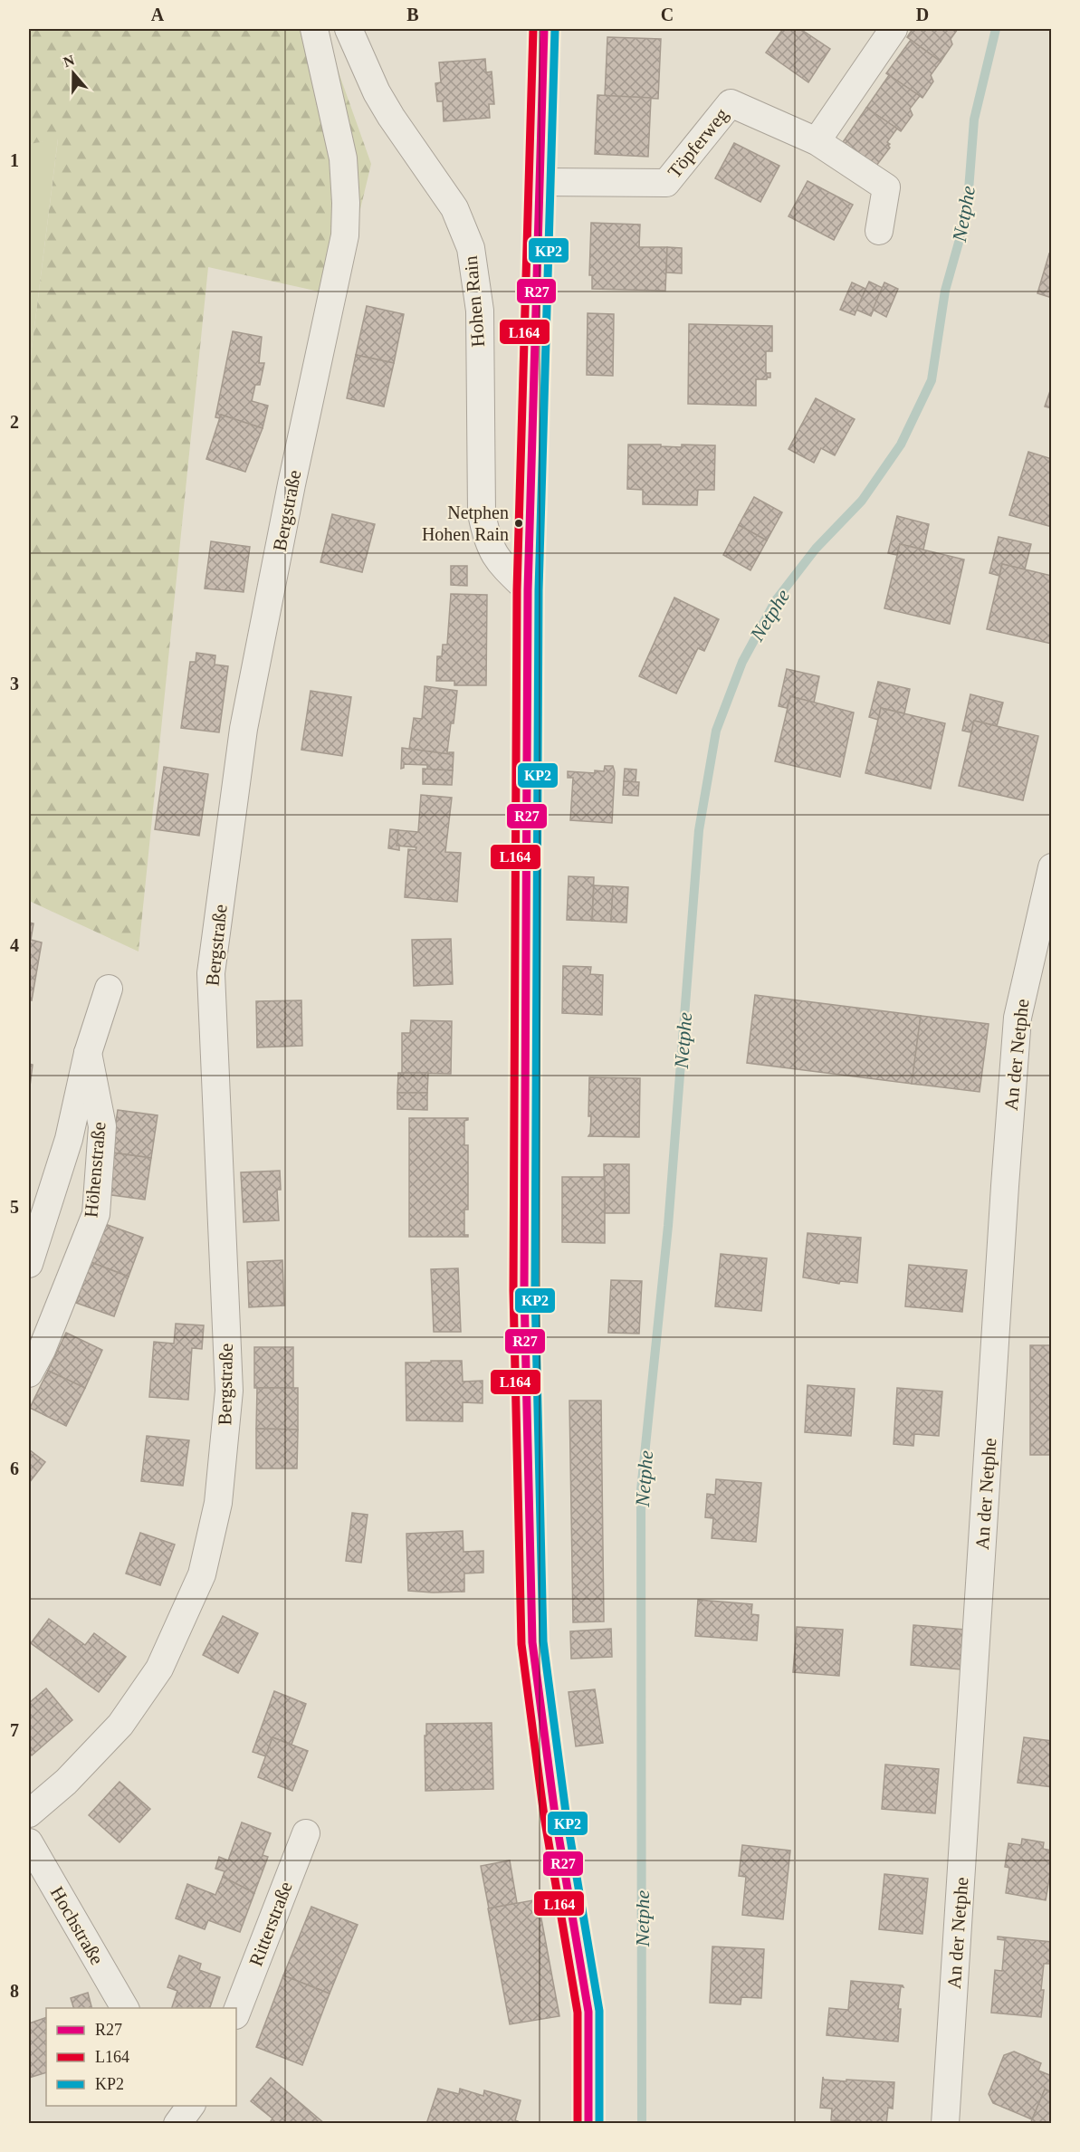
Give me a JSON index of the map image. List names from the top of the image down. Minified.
{"streets":{"street":["Töpferweg","Hohen Rain","Bergstraße","An der Netphe","Höhenstraße","Ritterstraße","Hochstraße"]},"water":["Netphe"],"places":["Netphen Hohen Rain"],"lines":["transit line R27","transit line L164","transit line KP2"],"legend":["R27","L164","KP2"],"north":"top","grid":{"columns":["A","B","C","D"],"rows":["1","2","3","4","5","6","7","8"]}}
